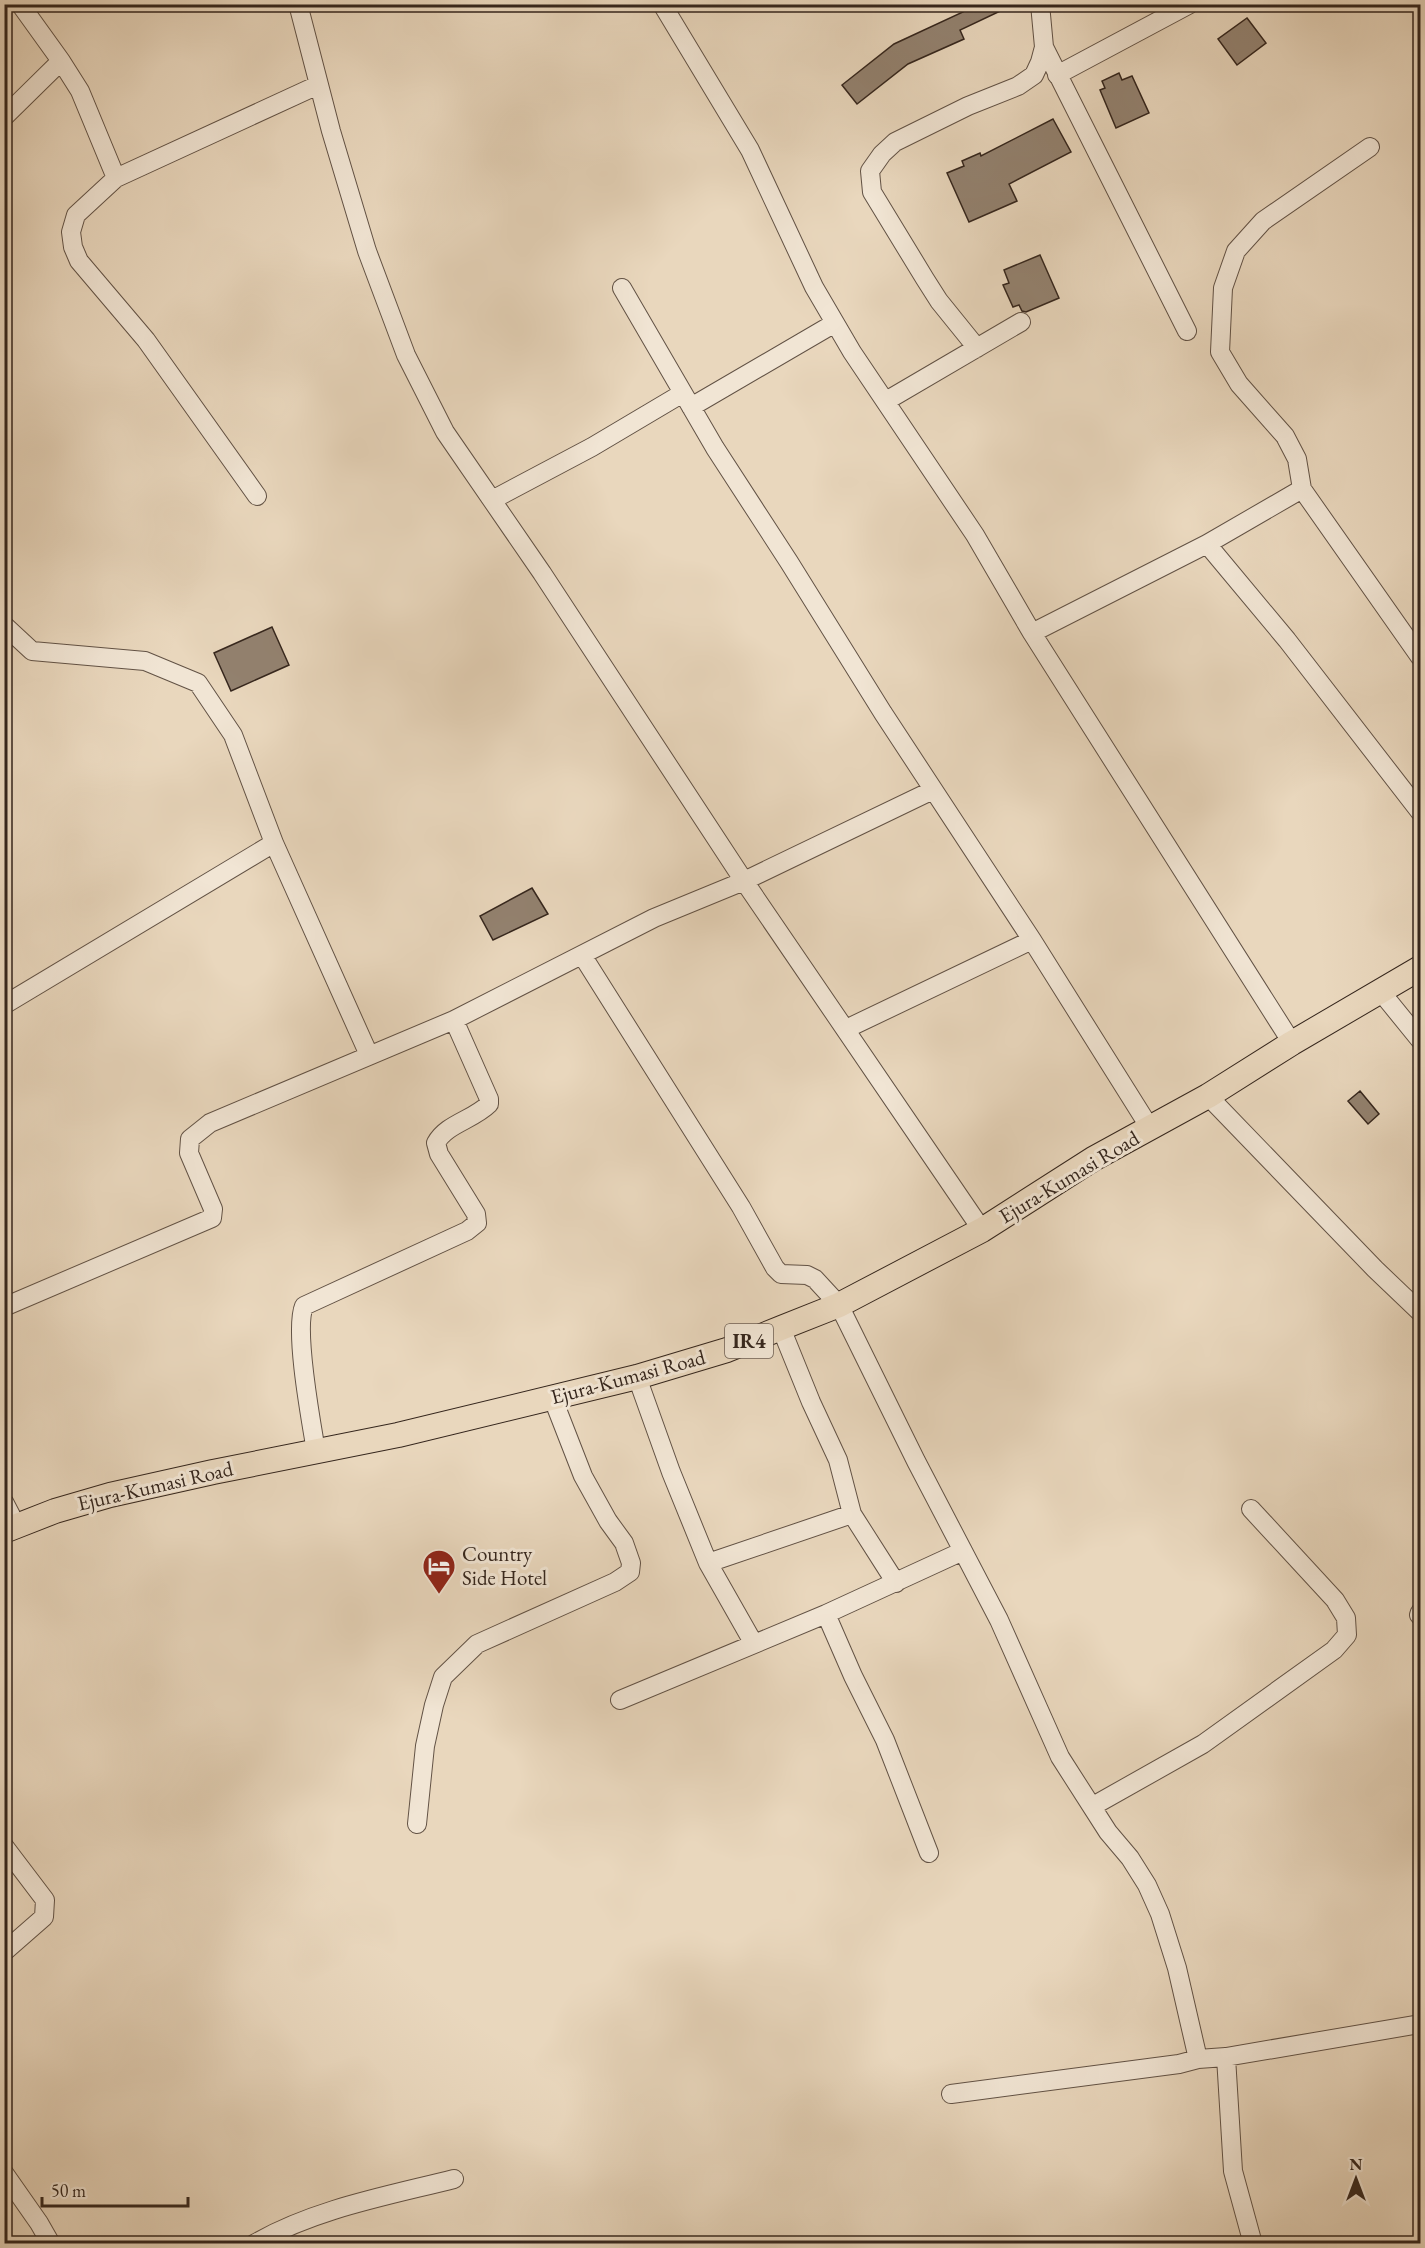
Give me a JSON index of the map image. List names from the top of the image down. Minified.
{"streets":{"main road":["Ejura-Kumasi Road","IR4"]},"places":{"hotel":["Country Side Hotel"]},"scale_bar":"50 m","north":"top"}
